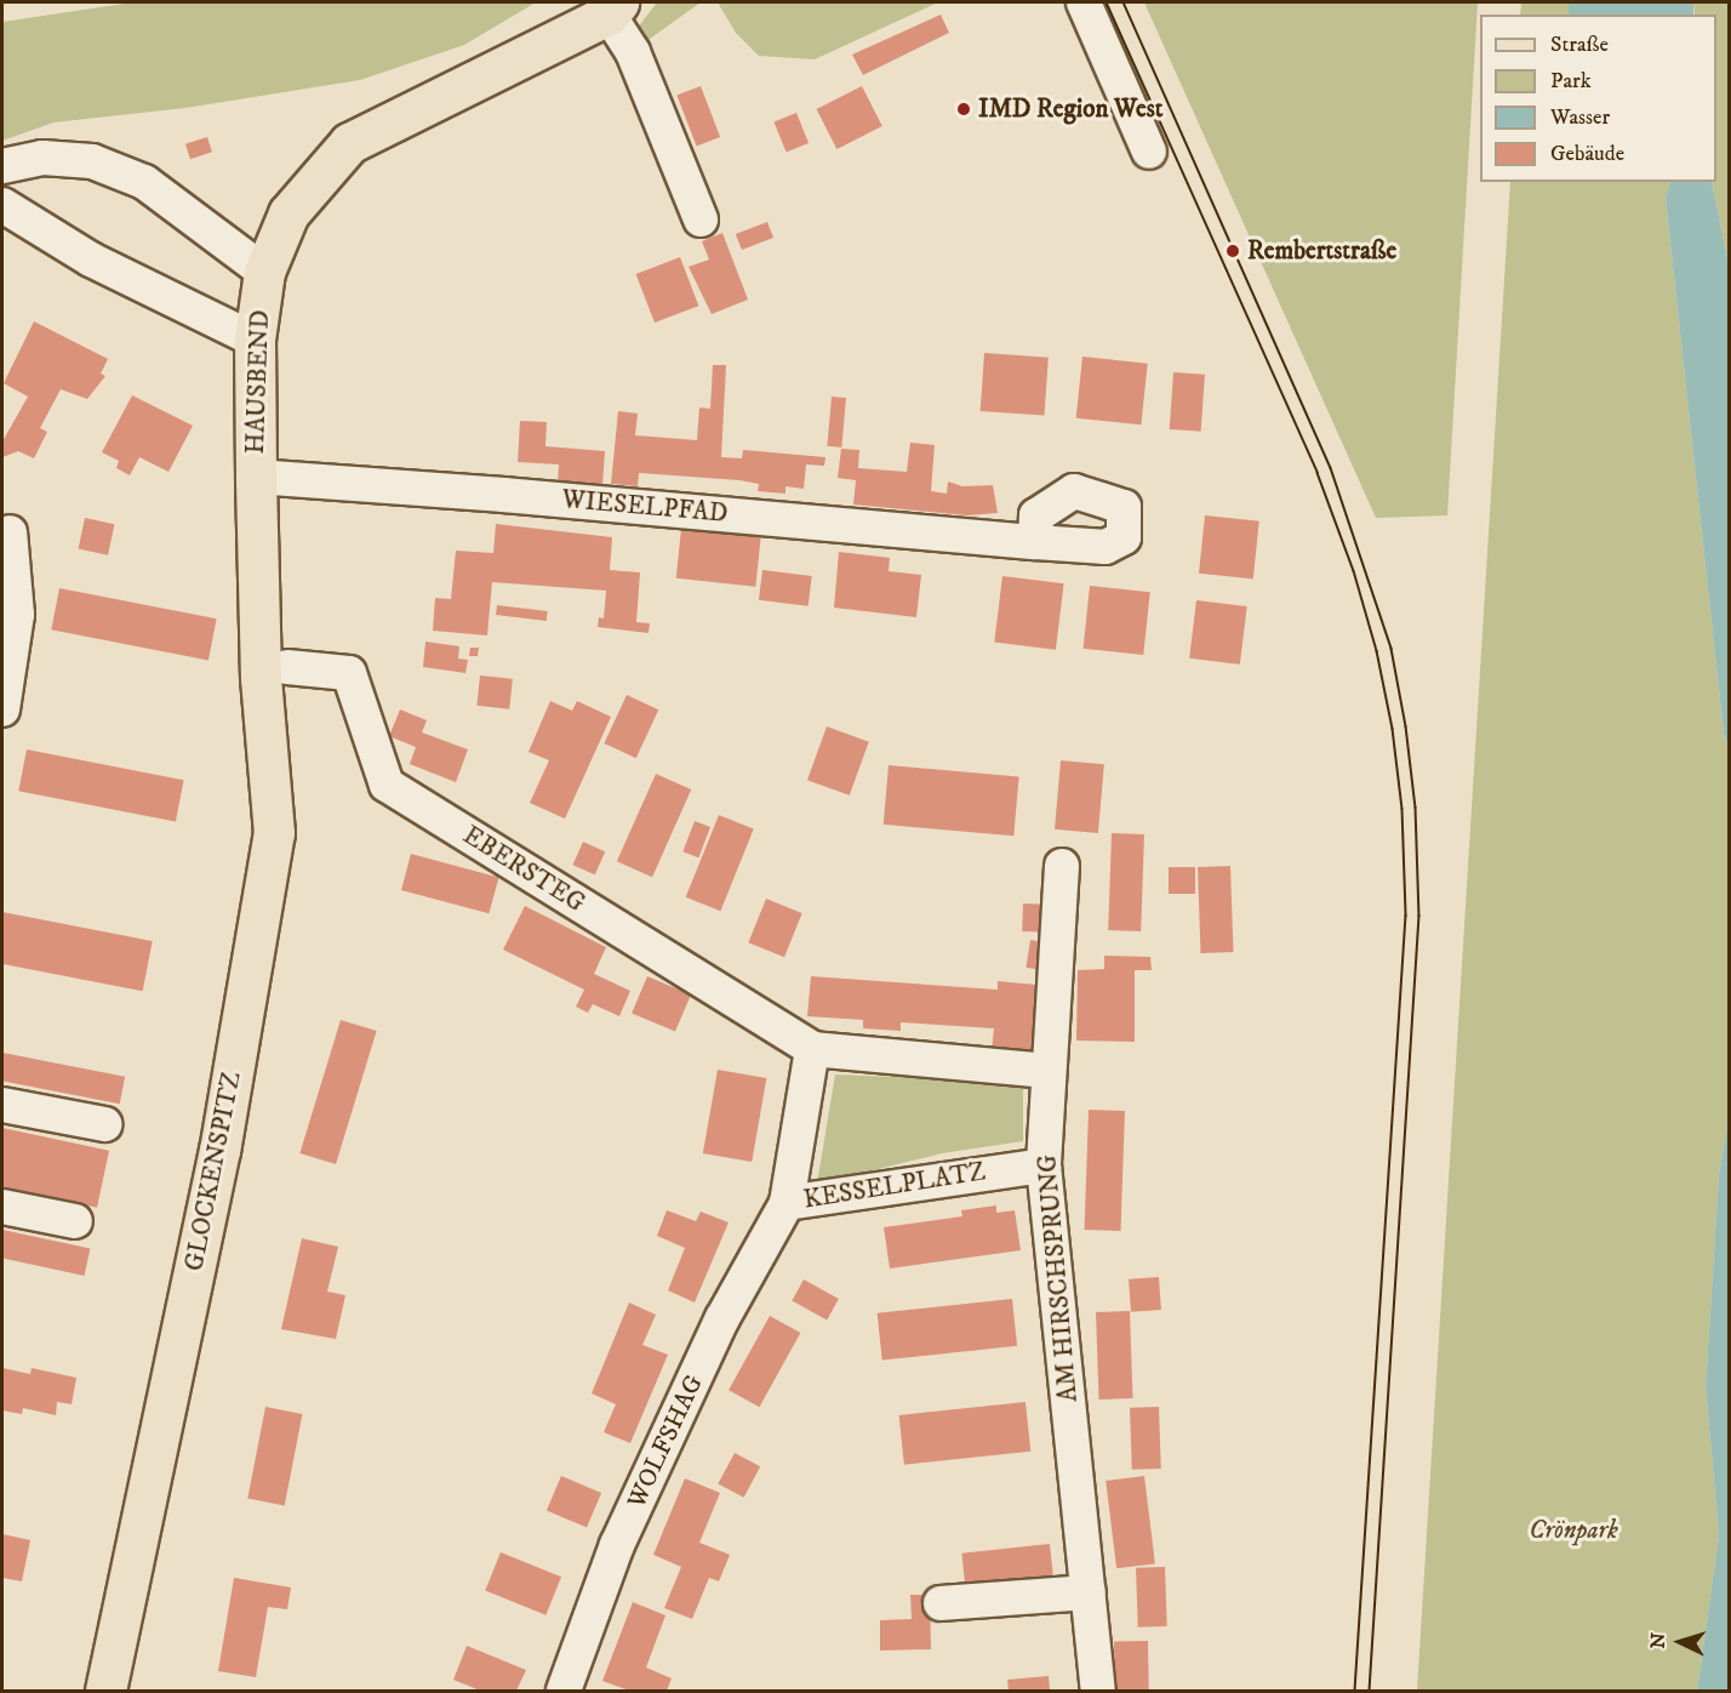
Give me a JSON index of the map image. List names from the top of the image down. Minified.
{"streets":{"main road":["HAUSBEND","GLOCKENSPITZ"],"street":["WIESELPFAD","EBERSTEG","KESSELPLATZ","AM HIRSCHSPRUNG","WOLFSHAG"]},"crossings":[["HAUSBEND","WIESELPFAD"],["HAUSBEND","EBERSTEG"],["HAUSBEND","GLOCKENSPITZ"],["EBERSTEG","GLOCKENSPITZ"],["EBERSTEG","KESSELPLATZ"],["KESSELPLATZ","AM HIRSCHSPRUNG"],["KESSELPLATZ","WOLFSHAG"]],"parks":["Crönpark"],"places":["IMD Region West","Rembertstraße"],"legend":["Straße","Park","Wasser","Gebäude"],"north":"left"}
